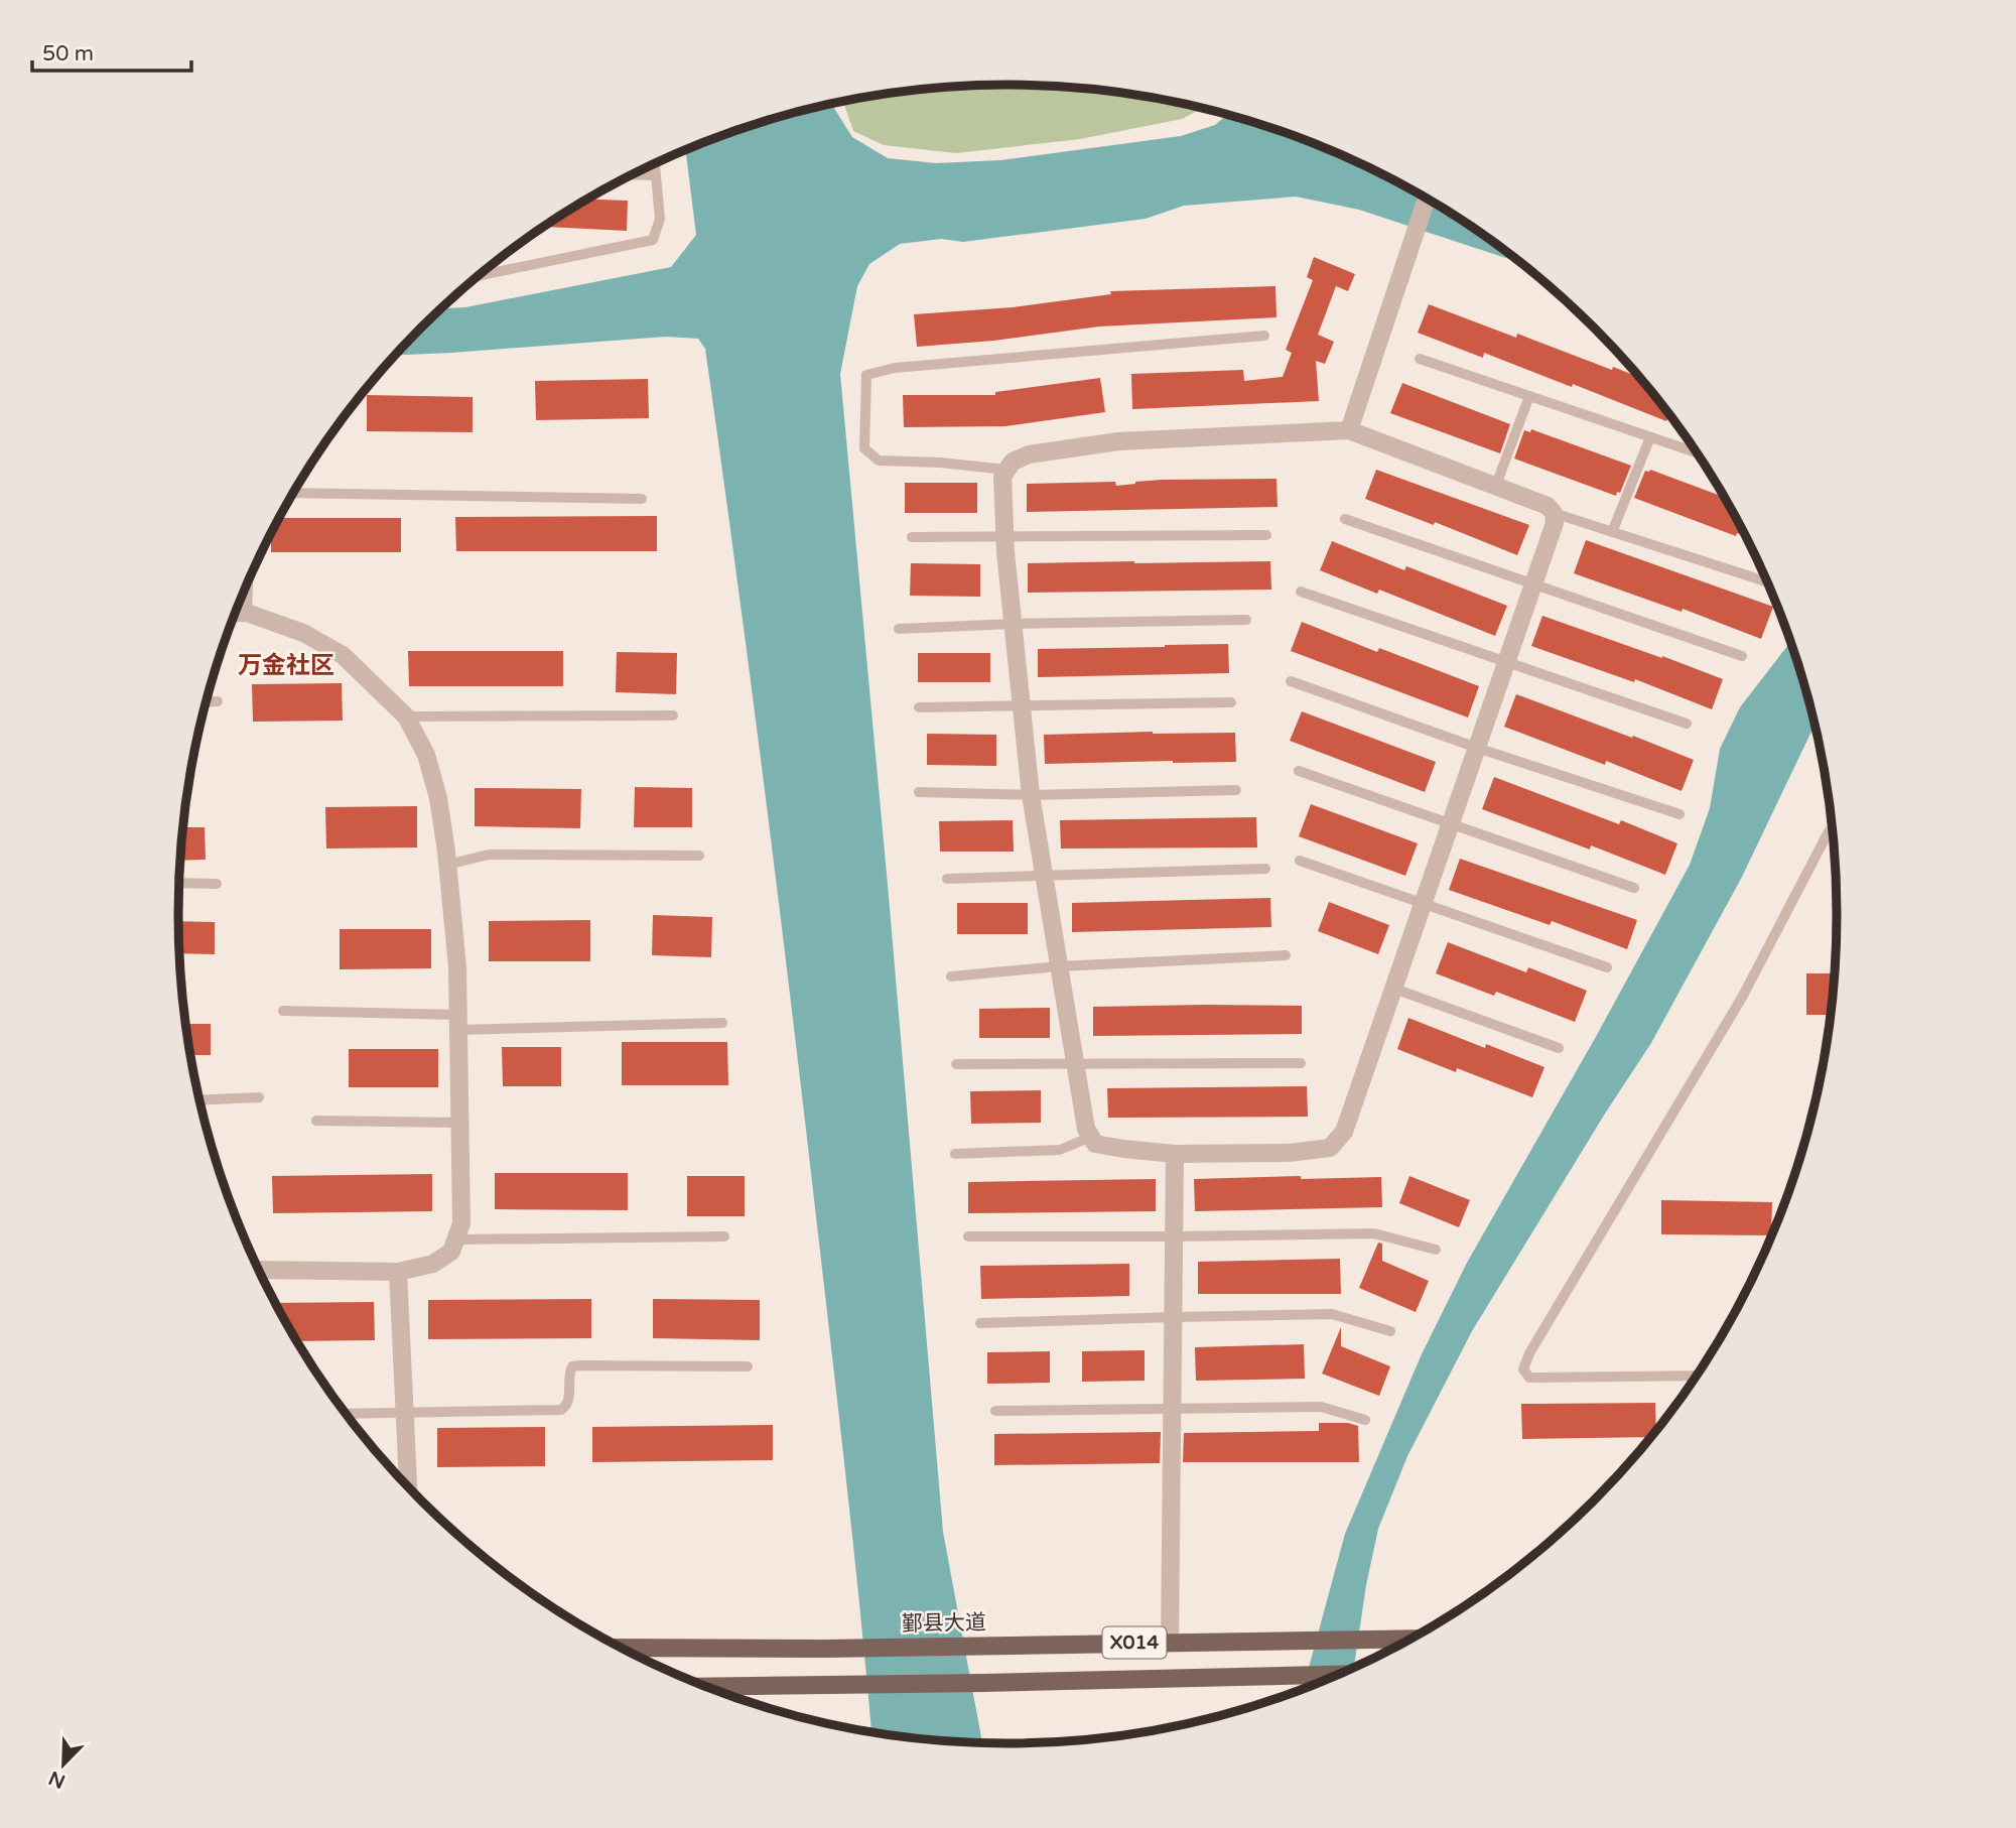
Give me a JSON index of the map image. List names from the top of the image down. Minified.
{"streets":{"main road":["鄞县大道","X014"]},"districts":["万金社区"],"scale_bar":"50 m","north":"bottom left"}
